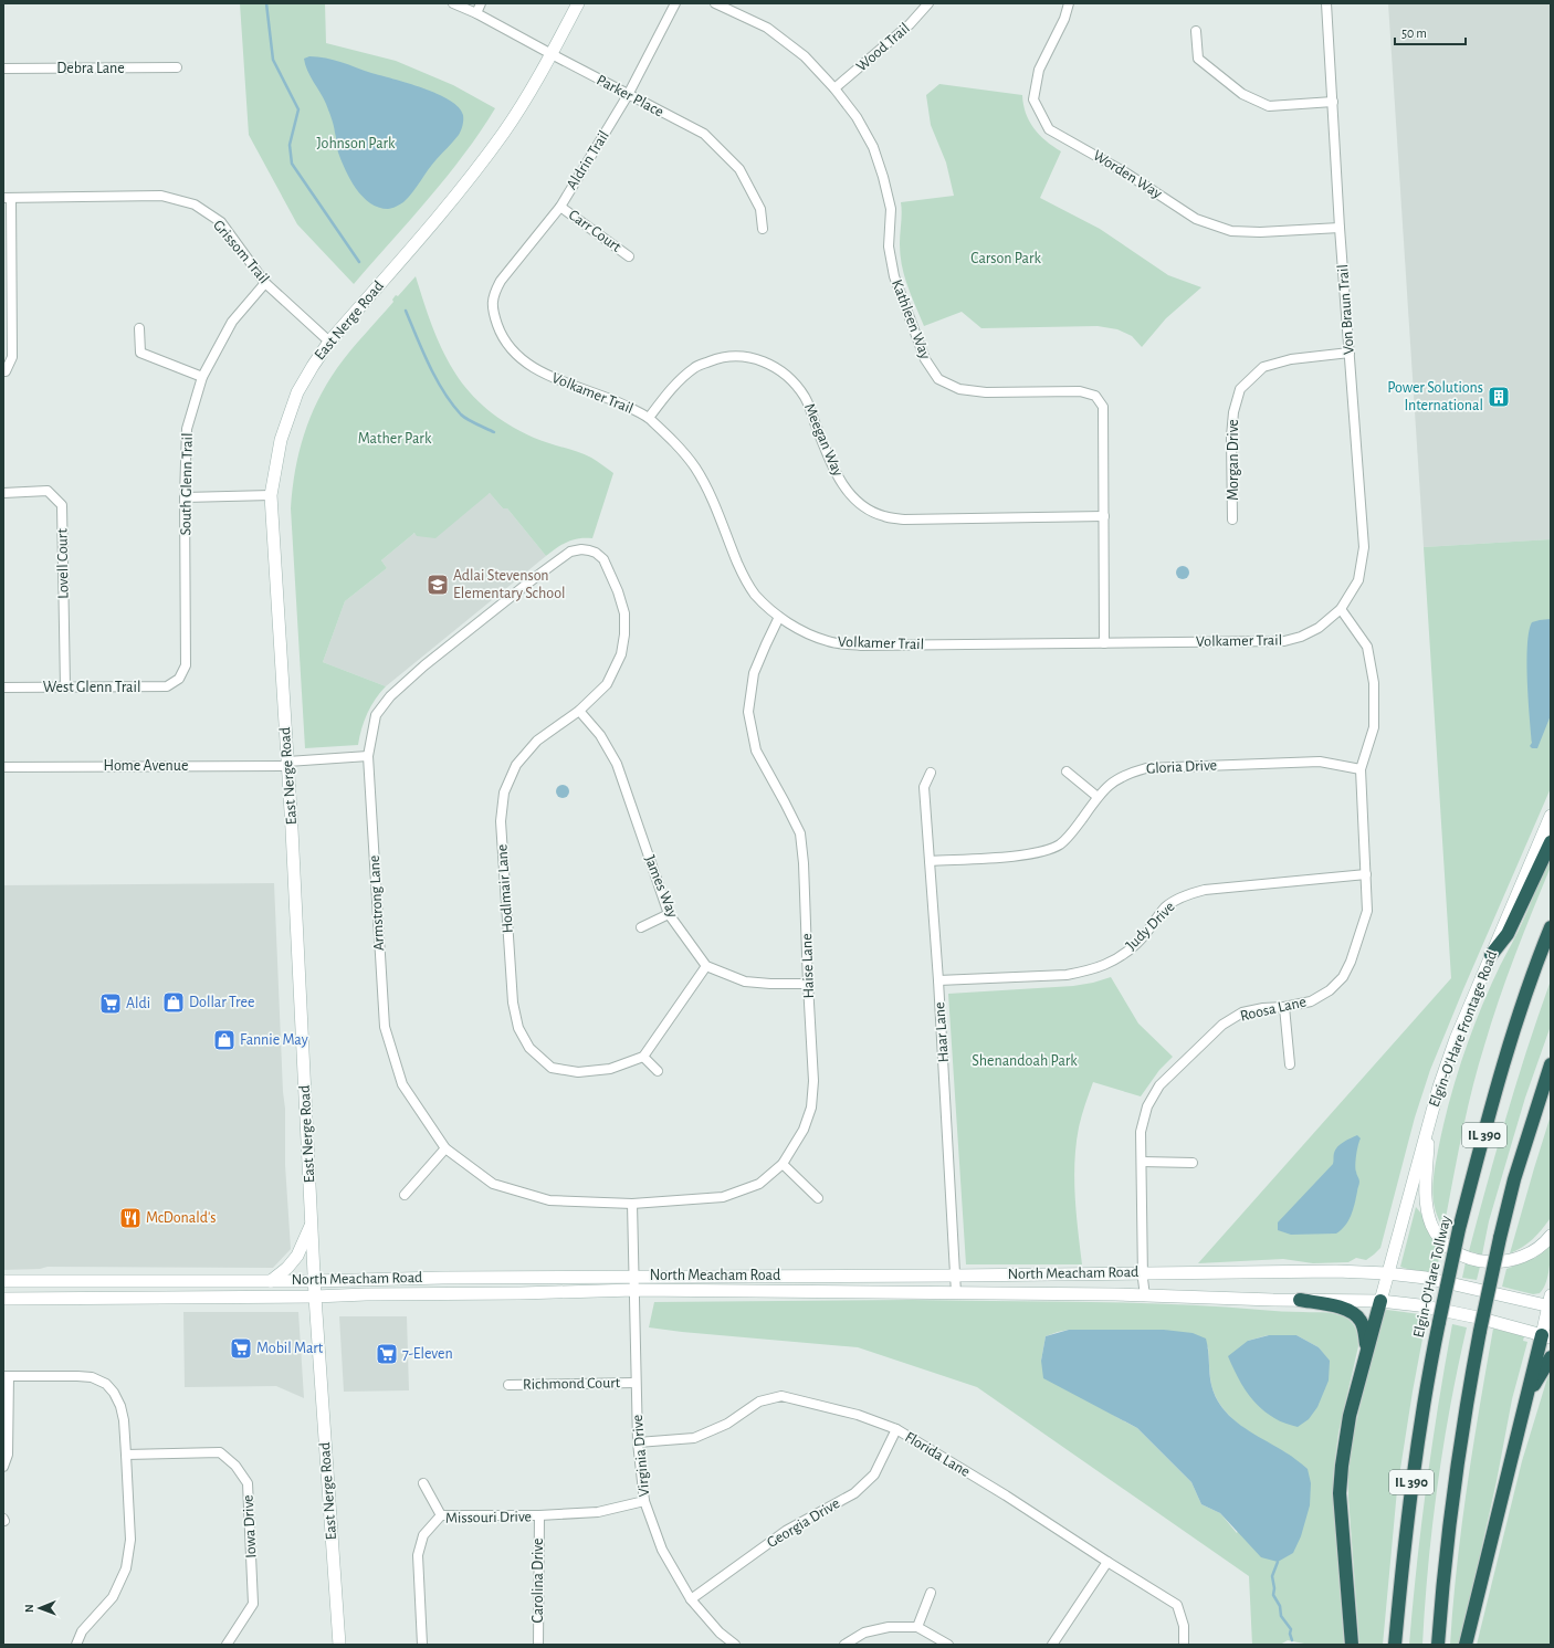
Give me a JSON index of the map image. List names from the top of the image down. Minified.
{"streets":{"highway":["IL 390","Elgin-O'Hare Tollway"],"main road":["East Nerge Road","Elgin-O'Hare Frontage Road","North Meacham Road"],"street":["Wood Trail","Debra Lane","Parker Place","Aldrin Trail","Worden Way","Carr Court","Grissom Trail","Von Braun Trail","Kathleen Way","Volkamer Trail","Meegan Way","Morgan Drive","South Glenn Trail","Lovell Court","West Glenn Trail","Home Avenue","Gloria Drive","James Way","Hodlmair Lane","Armstrong Lane","Judy Drive","Haise Lane","Roosa Lane","Haar Lane","Richmond Court","Florida Lane","Virginia Drive","Missouri Drive","Georgia Drive","Iowa Drive","Carolina Drive"]},"crossings":[["Wood Trail","Kathleen Way"],["Parker Place","Aldrin Trail"],["Parker Place","East Nerge Road"],["Aldrin Trail","Carr Court"],["Aldrin Trail","Volkamer Trail"],["Worden Way","Von Braun Trail"],["Grissom Trail","East Nerge Road"],["Grissom Trail","South Glenn Trail"],["Von Braun Trail","Volkamer Trail"],["Von Braun Trail","Morgan Drive"],["Von Braun Trail","Roosa Lane"],["Kathleen Way","Volkamer Trail"],["Kathleen Way","Meegan Way"],["East Nerge Road","Home Avenue"],["East Nerge Road","North Meacham Road"],["Volkamer Trail","Meegan Way"],["Volkamer Trail","Haise Lane"],["Volkamer Trail","Roosa Lane"],["South Glenn Trail","West Glenn Trail"],["Lovell Court","West Glenn Trail"],["Home Avenue","Armstrong Lane"],["Gloria Drive","Roosa Lane"],["Gloria Drive","Haar Lane"],["James Way","Hodlmair Lane"],["Hodlmair Lane","Armstrong Lane"],["Armstrong Lane","Haise Lane"],["Armstrong Lane","Virginia Drive"],["Judy Drive","Roosa Lane"],["Judy Drive","Haar Lane"],["Haise Lane","Virginia Drive"],["Roosa Lane","North Meacham Road"],["Elgin-O'Hare Frontage Road","North Meacham Road"],["Haar Lane","North Meacham Road"],["North Meacham Road","Virginia Drive"],["Richmond Court","Virginia Drive"],["Florida Lane","Virginia Drive"],["Florida Lane","Georgia Drive"],["Virginia Drive","Missouri Drive"],["Virginia Drive","Georgia Drive"],["Missouri Drive","Carolina Drive"]],"parks":["Johnson Park","Carson Park","Mather Park","Shenandoah Park"],"places":{"building":["Power Solutions International"],"school or university":["Adlai Stevenson Elementary School"],"shop":["Dollar Tree","Fannie May"],"supermarket":["Aldi","Mobil Mart","7-Eleven"],"restaurant":["McDonald's"]},"scale_bar":"50 m","north":"left"}
